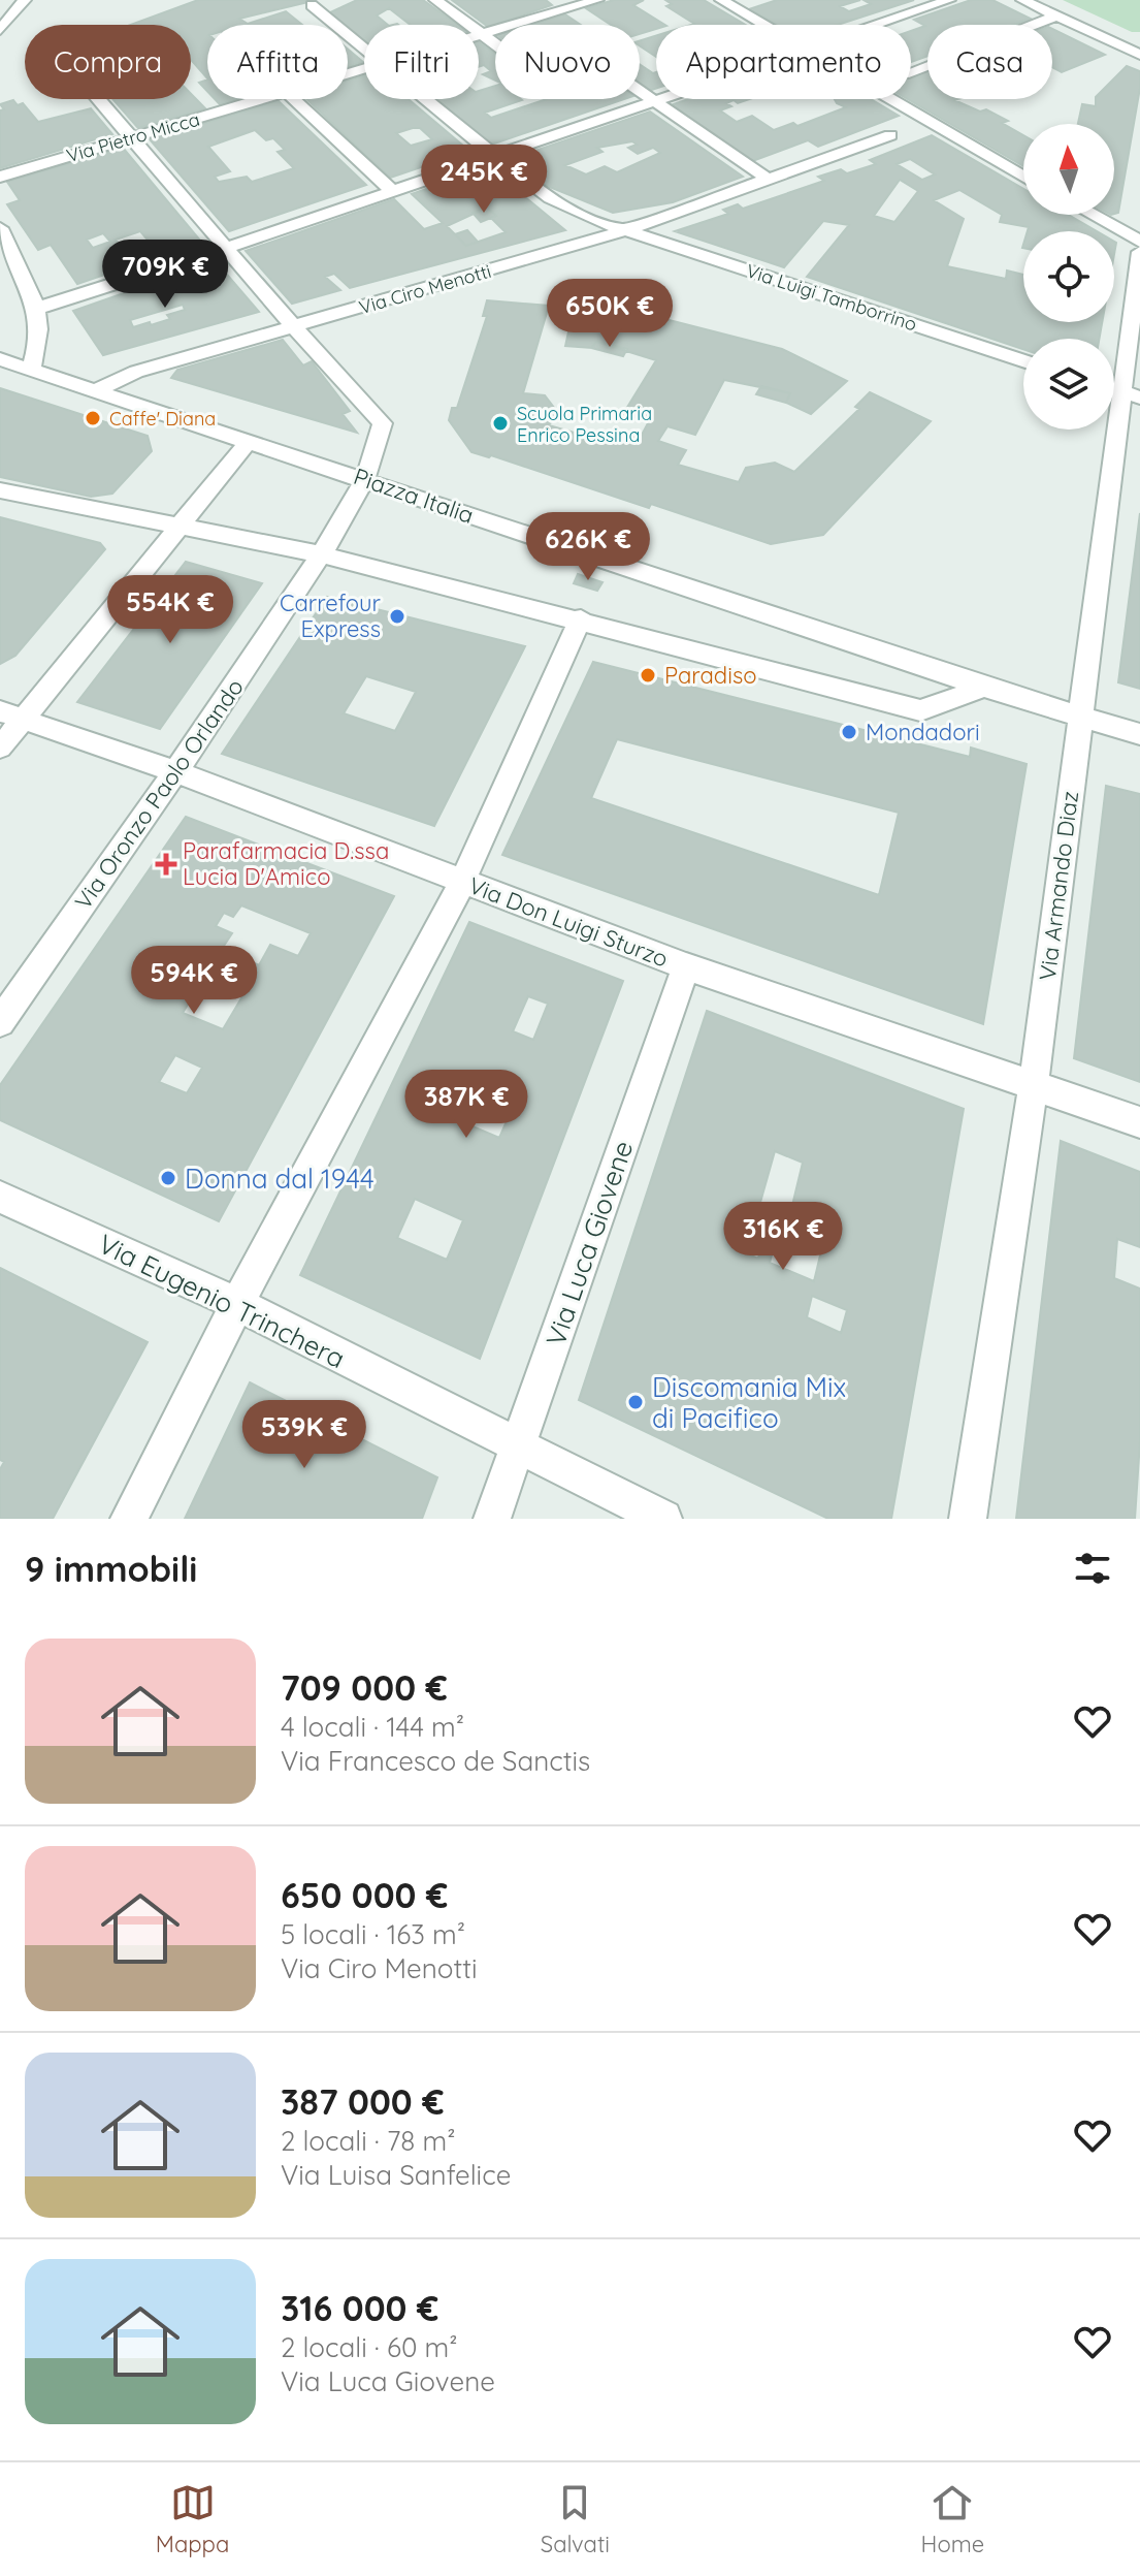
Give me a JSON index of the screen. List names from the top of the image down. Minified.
{"streets":{"street":["Via Pietro Micca","Via Ciro Menotti","Via Luigi Tamborrino","Piazza Italia","Via Oronzo Paolo Orlando","Via Armando Diaz","Via Don Luigi Sturzo","Via Luca Giovene","Via Eugenio Trinchera"]},"crossings":[["Via Ciro Menotti","Via Luigi Tamborrino"],["Via Ciro Menotti","Piazza Italia"],["Via Ciro Menotti","Via Oronzo Paolo Orlando"],["Piazza Italia","Via Oronzo Paolo Orlando"],["Piazza Italia","Via Armando Diaz"],["Via Oronzo Paolo Orlando","Via Don Luigi Sturzo"],["Via Armando Diaz","Via Don Luigi Sturzo"],["Via Don Luigi Sturzo","Via Luca Giovene"],["Via Luca Giovene","Via Eugenio Trinchera"]],"places":{"other":["Caffe' Diana","Scuola Primaria Enrico Pessina","Carrefour Express","Paradiso","Mondadori","Donna dal 1944","Discomania Mix di Pacifico"],"health":["Parafarmacia D.ssa Lucia D'Amico"]},"north":"top","page":{"chip":["Compra","Affitta","Filtri","Nuovo","Appartamento","Casa"],"price":["245K €","709K €","650K €","626K €","554K €","594K €","387K €","316K €","539K €"],"heading":"9 immobili","list":[{"name":"709 000 €","note":"4 locali · 144 m² · Via Francesco de Sanctis"},{"name":"650 000 €","note":"5 locali · 163 m² · Via Ciro Menotti"},{"name":"387 000 €","note":"2 locali · 78 m² · Via Luisa Sanfelice"},{"name":"316 000 €","note":"2 locali · 60 m² · Via Luca Giovene"}],"tabs":["Mappa","Salvati","Home"]}}
